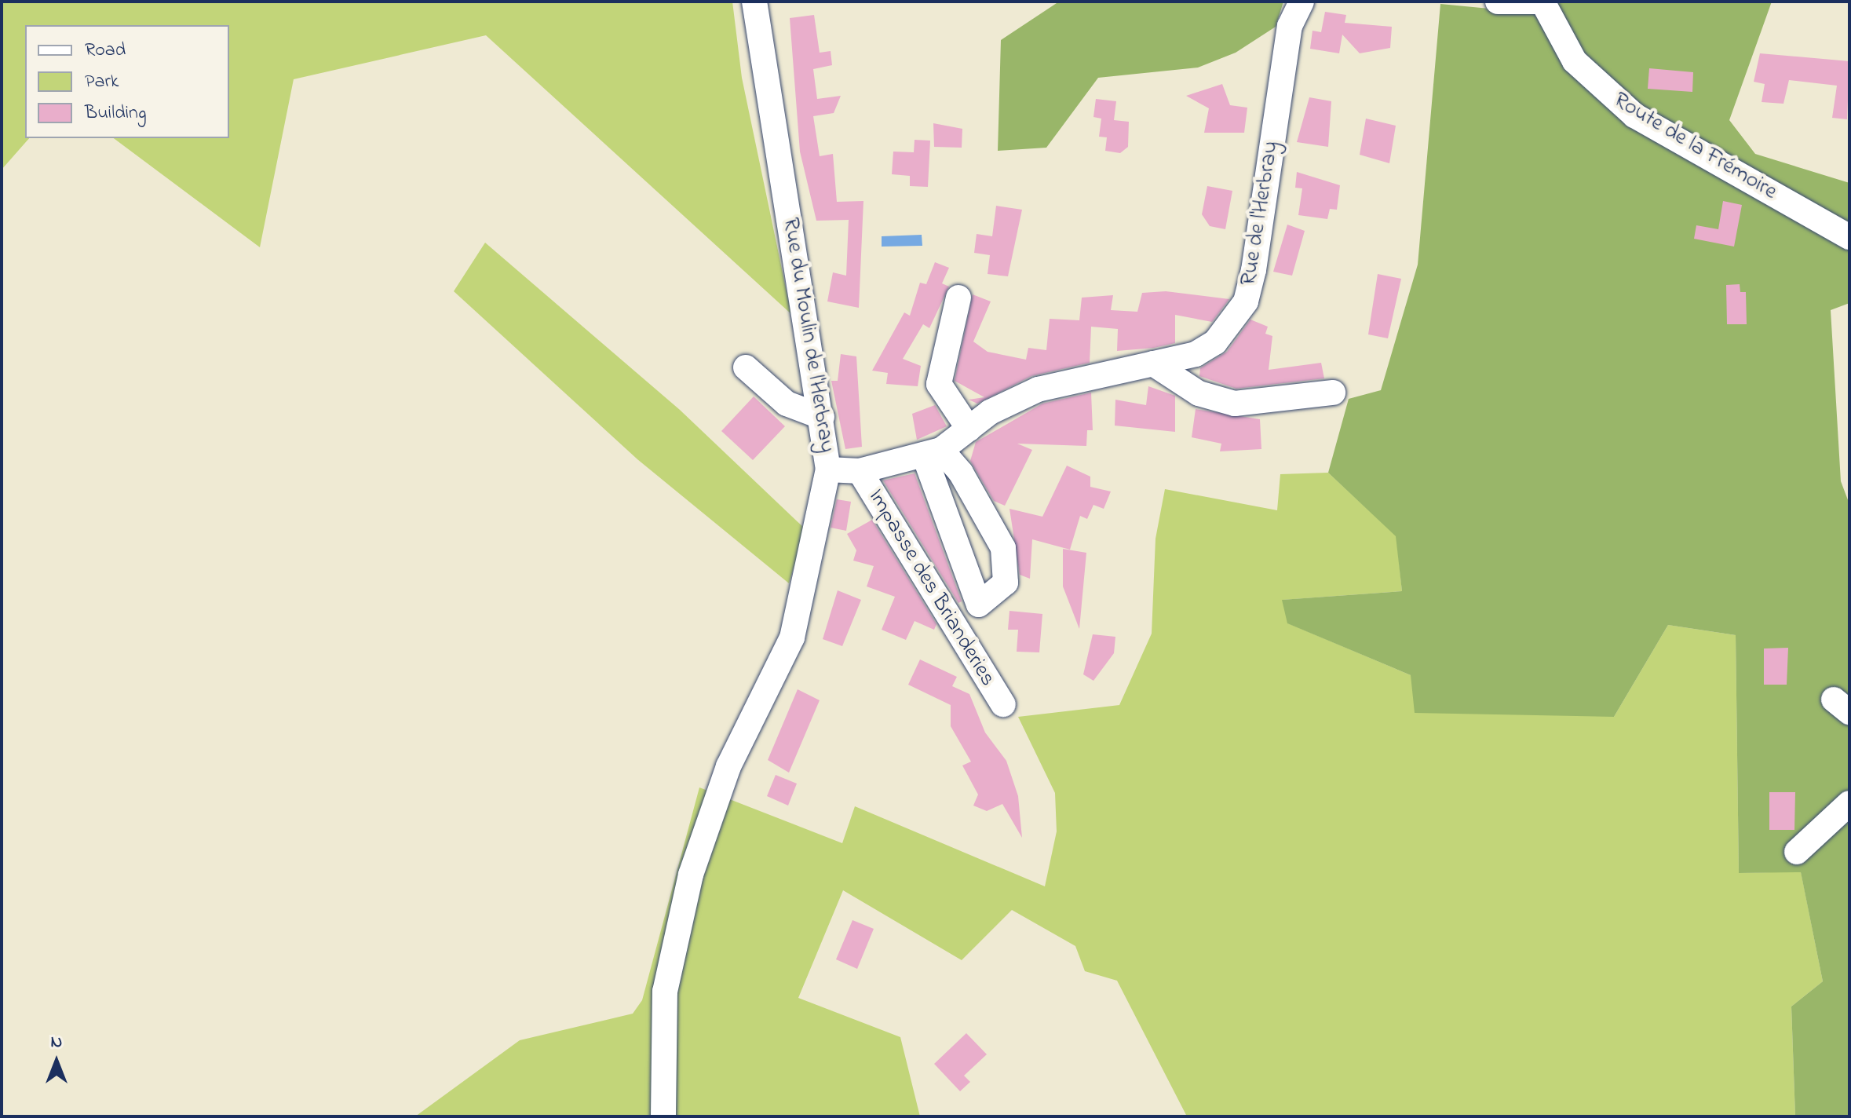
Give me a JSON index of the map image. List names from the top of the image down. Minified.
{"streets":{"street":["Route de la Frémoire","Rue de l'Herbray","Rue du Moulin de l'Herbray","Impasse des Brianderies"]},"crossings":[["Rue de l'Herbray","Rue du Moulin de l'Herbray"],["Rue de l'Herbray","Impasse des Brianderies"]],"legend":["Road","Park","Building"],"north":"top"}
